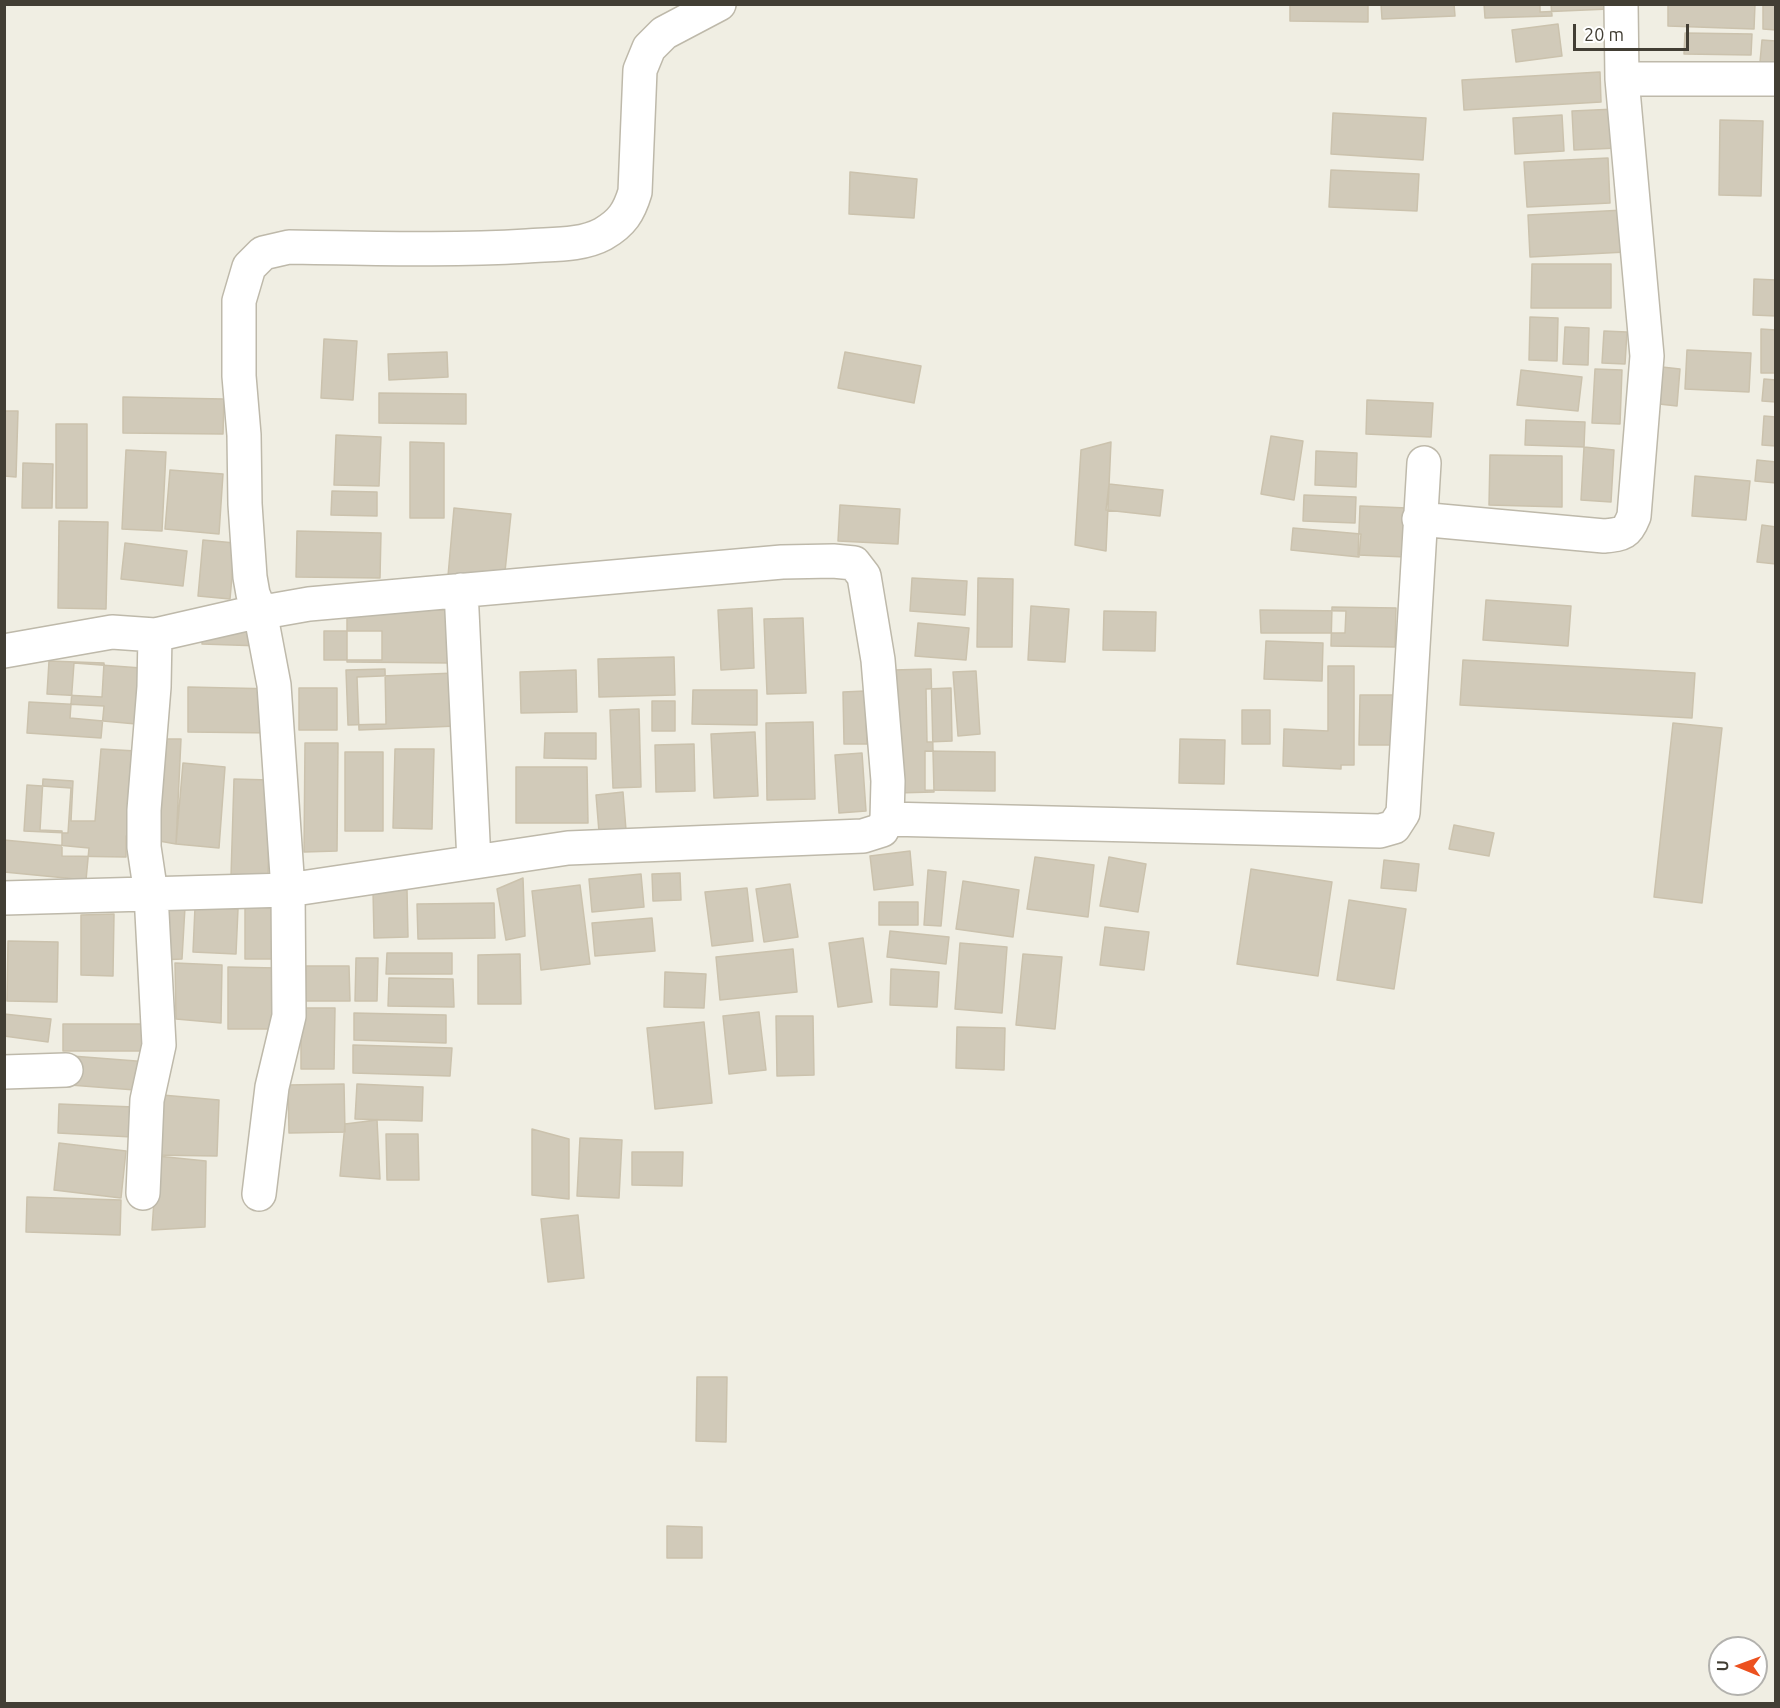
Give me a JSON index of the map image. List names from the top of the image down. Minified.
{"scale_bar":"20 m","north":"left"}
